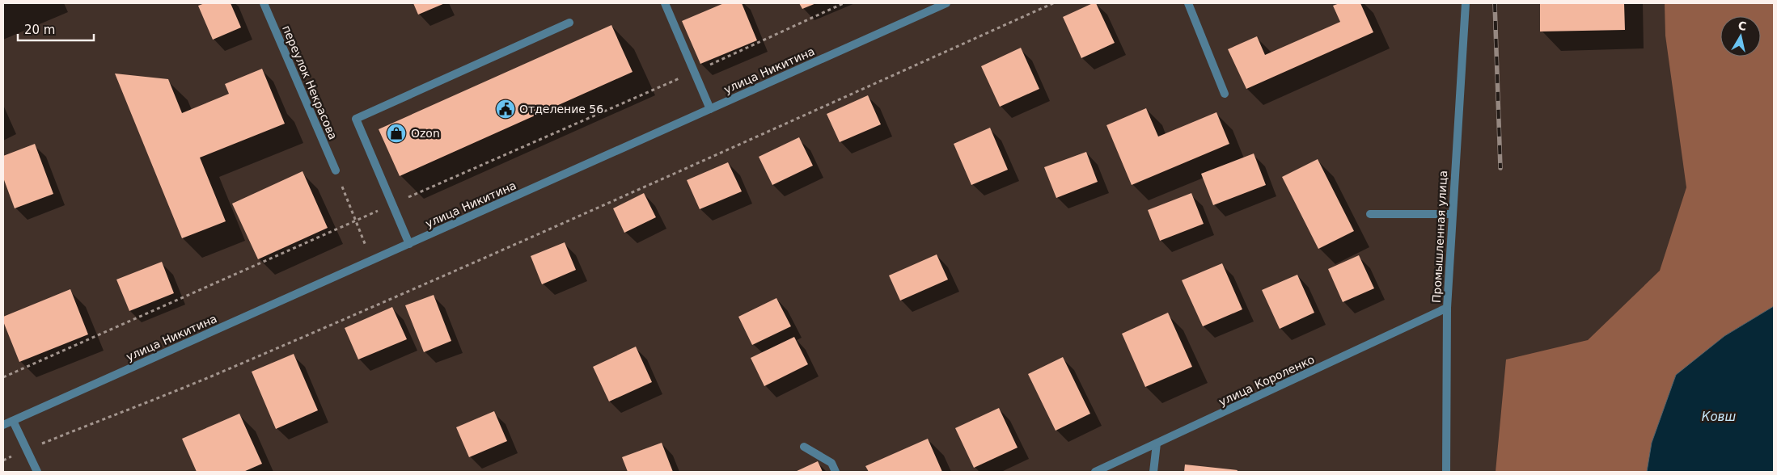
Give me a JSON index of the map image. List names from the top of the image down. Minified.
{"streets":{"street":["улица Никитина","переулок Некрасова","Промышленная улица","улица Короленко"]},"crossings":[["Промышленная улица","улица Короленко"]],"water":["Ковш"],"places":{"public building":["Отделение 56"],"shop":["Ozon"]},"scale_bar":"20 m","north":"top"}
